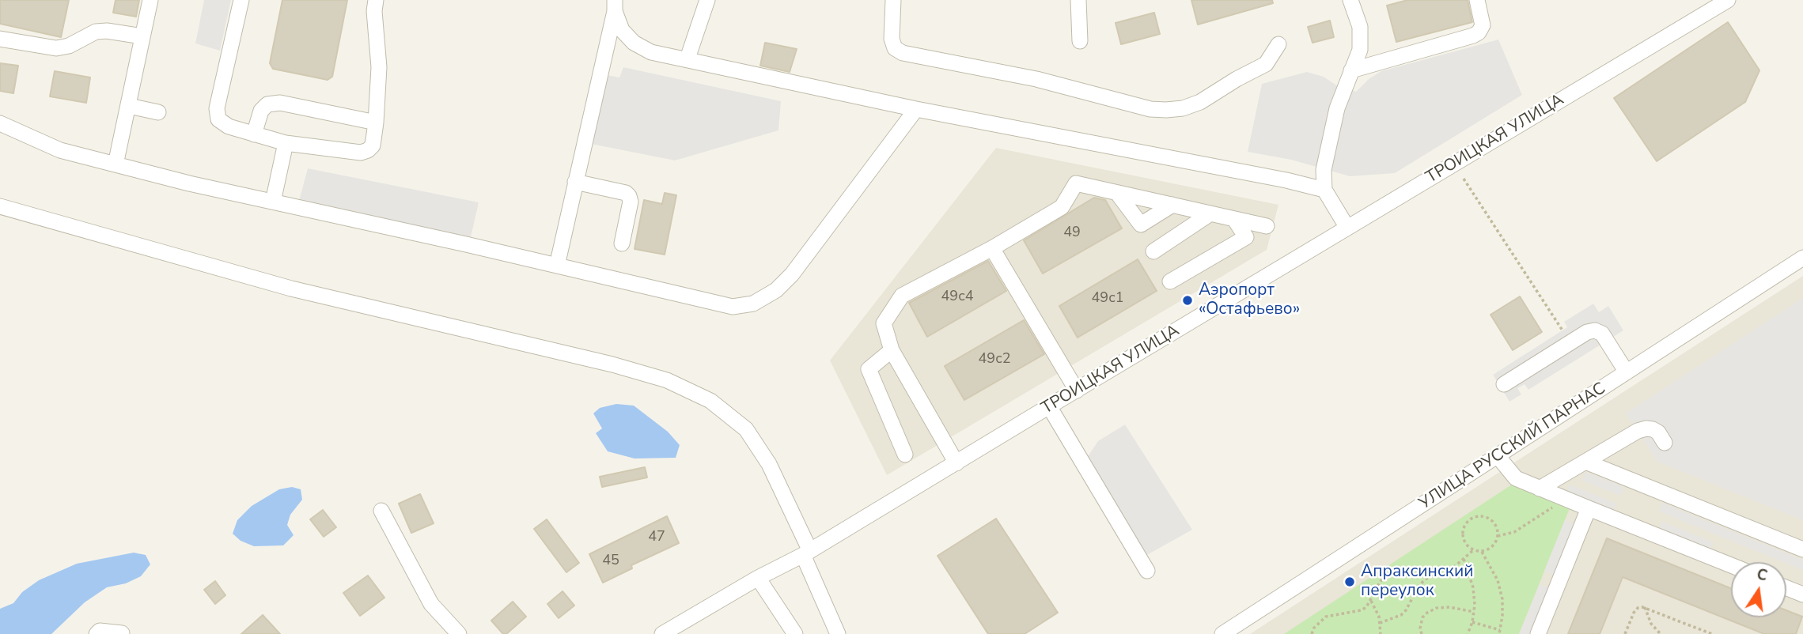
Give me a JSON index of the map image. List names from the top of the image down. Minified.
{"streets":{"street":["ТРОИЦКАЯ УЛИЦА","УЛИЦА РУССКИЙ ПАРНАС"]},"places":["Аэропорт «Остафьево»","Апраксинский переулок"],"house_numbers":["49","49с4","49с1","49с2","47","45"],"north":"top"}
